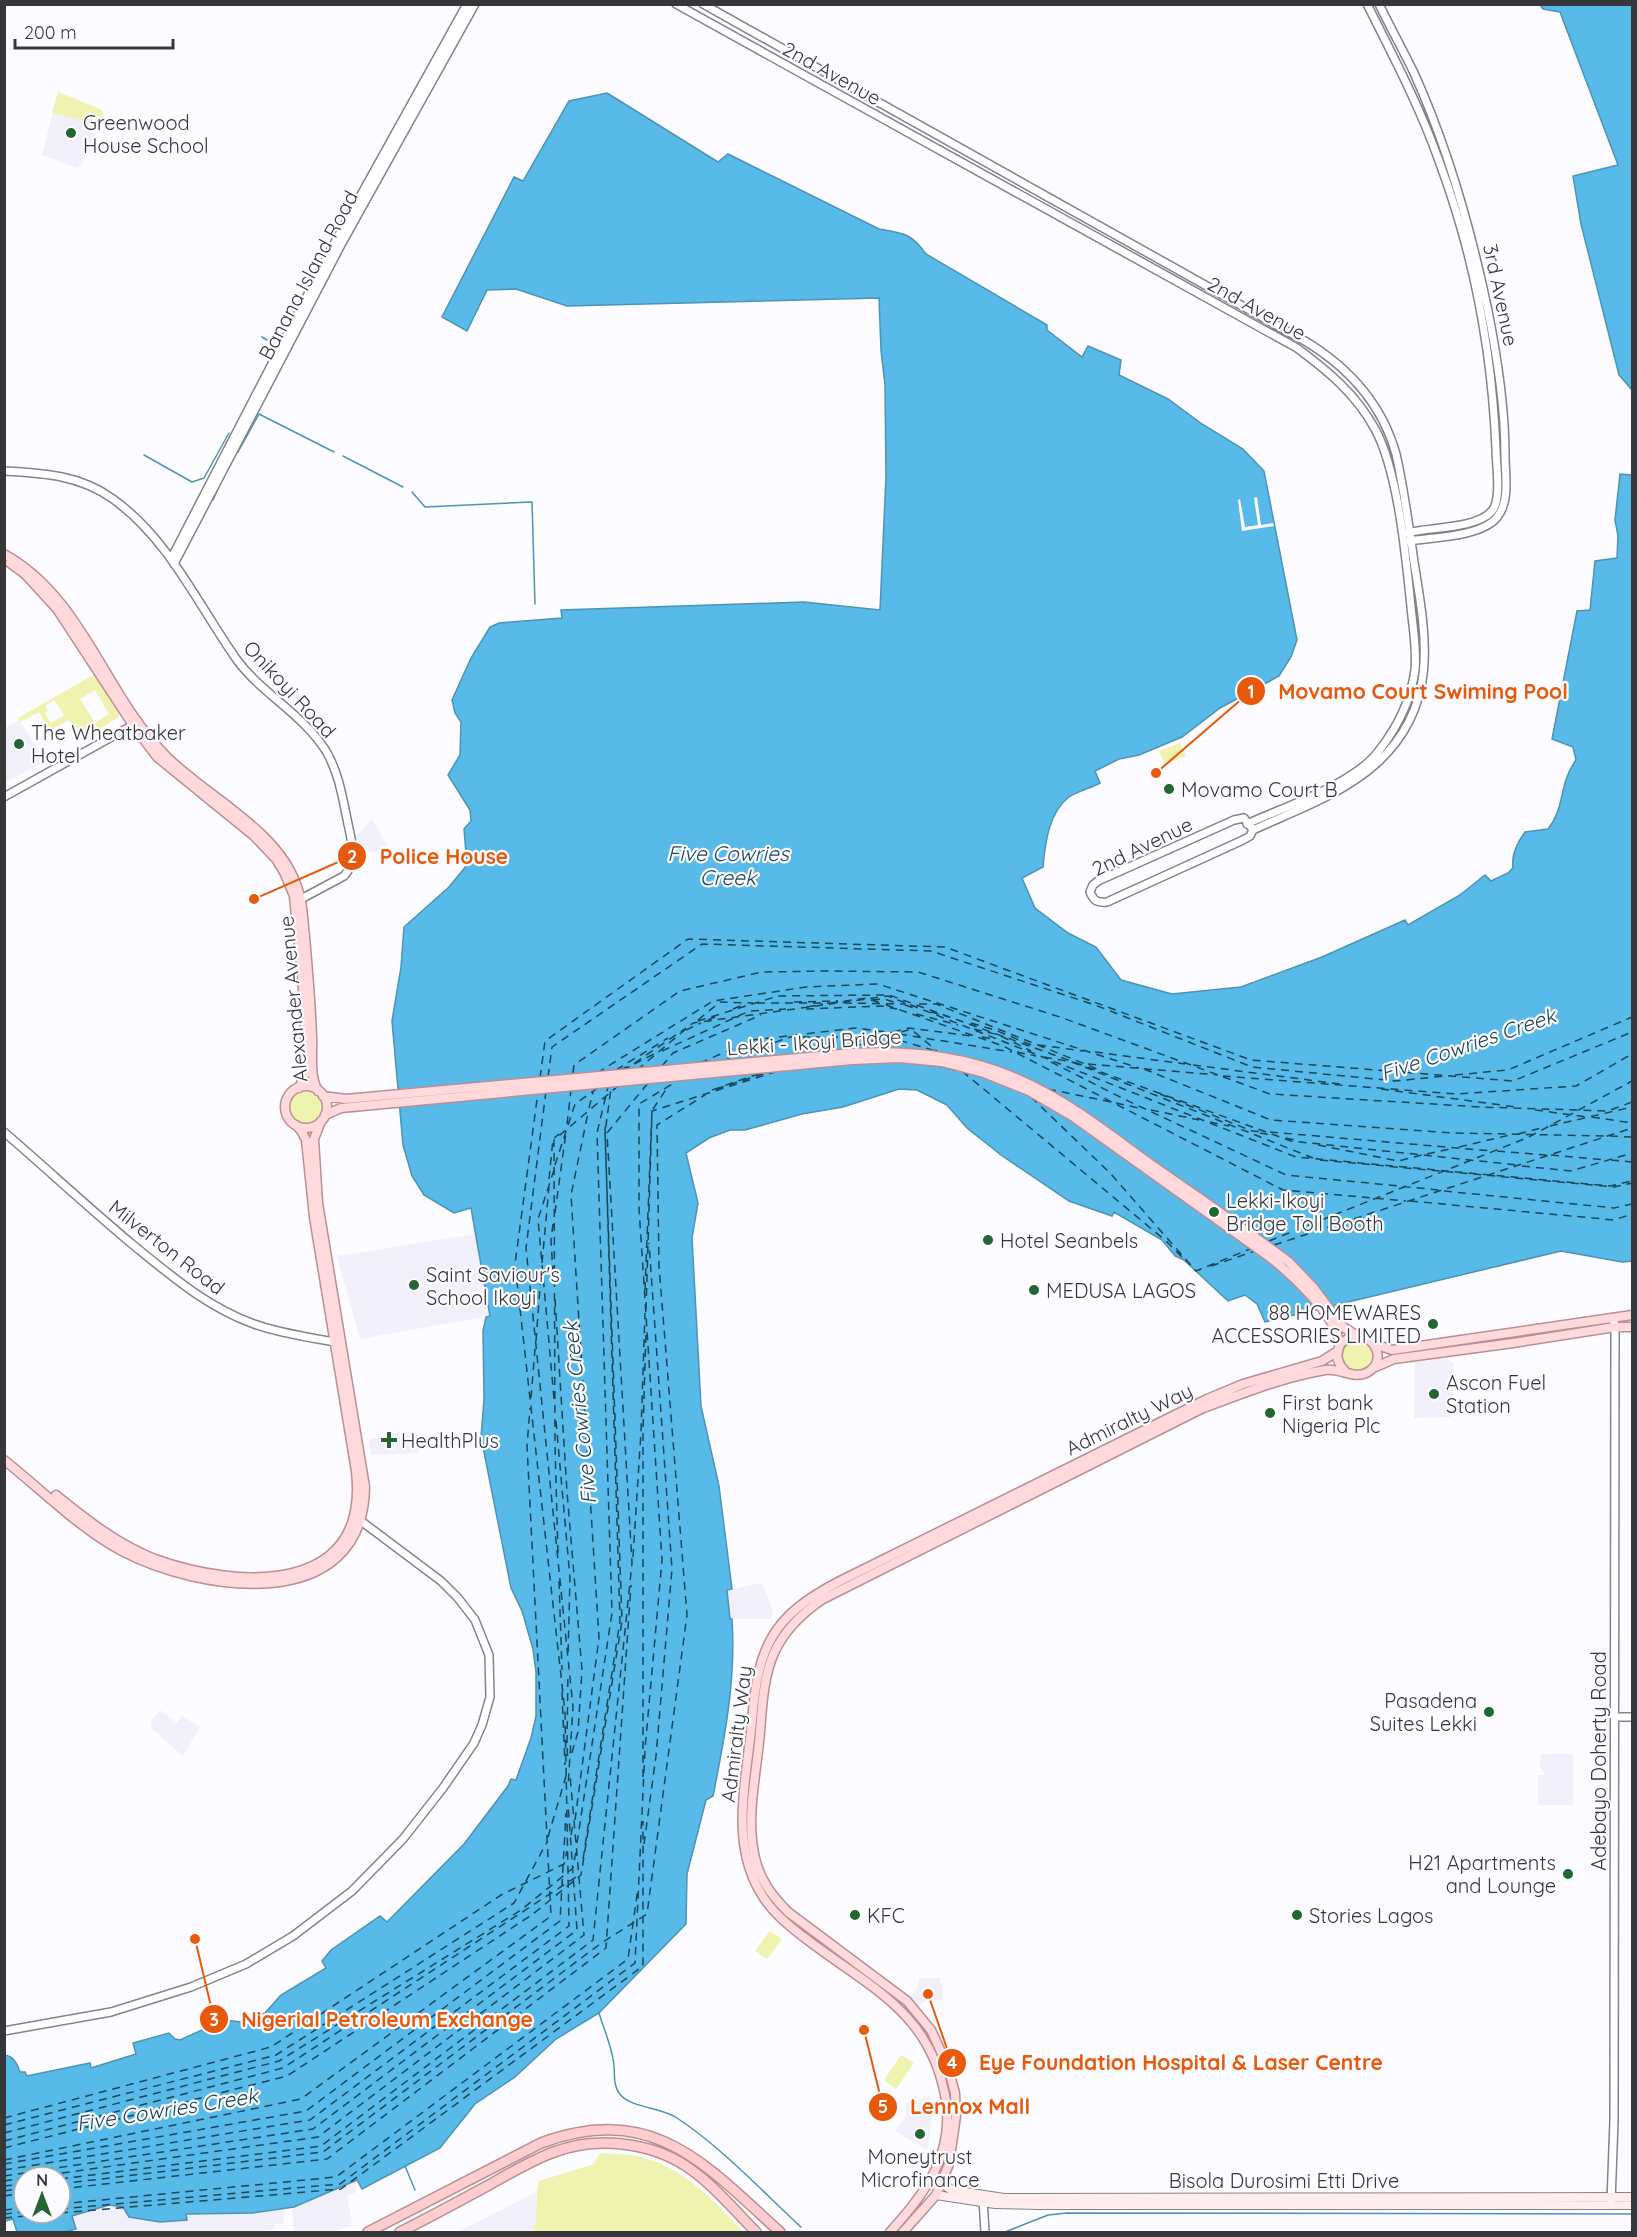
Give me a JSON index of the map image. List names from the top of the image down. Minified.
{"streets":{"main road":["Alexander Avenue","Lekki - Ikoyi Bridge","Admiralty Way","Bisola Durosimi Etti Drive"],"street":["2nd Avenue","Banana Island Road","3rd Avenue","Onikoyi Road","Milverton Road","Adebayo Doherty Road"]},"crossings":[["2nd Avenue","3rd Avenue"],["Banana Island Road","Onikoyi Road"],["Onikoyi Road","Alexander Avenue"],["Admiralty Way","Bisola Durosimi Etti Drive"],["Adebayo Doherty Road","Bisola Durosimi Etti Drive"]],"water":["Five Cowries Creek"],"places":{"other":["Greenwood House School","The Wheatbaker Hotel","Movamo Court Swiming Pool","Movamo Court B","Police House","Lekki-Ikoyi Bridge Toll Booth","Hotel Seanbels","Saint Saviour's School Ikoyi","MEDUSA LAGOS","88 HOMEWARES ACCESSORIES LIMITED","Ascon Fuel Station","First bank Nigeria Plc","Pasadena Suites Lekki","H21 Apartments and Lounge","KFC","Stories Lagos","Nigerial Petroleum Exchange","Eye Foundation Hospital & Laser Centre","Lennox Mall","Moneytrust Microfinance"],"health":["HealthPlus"]},"scale_bar":"200 m","north":"top"}
